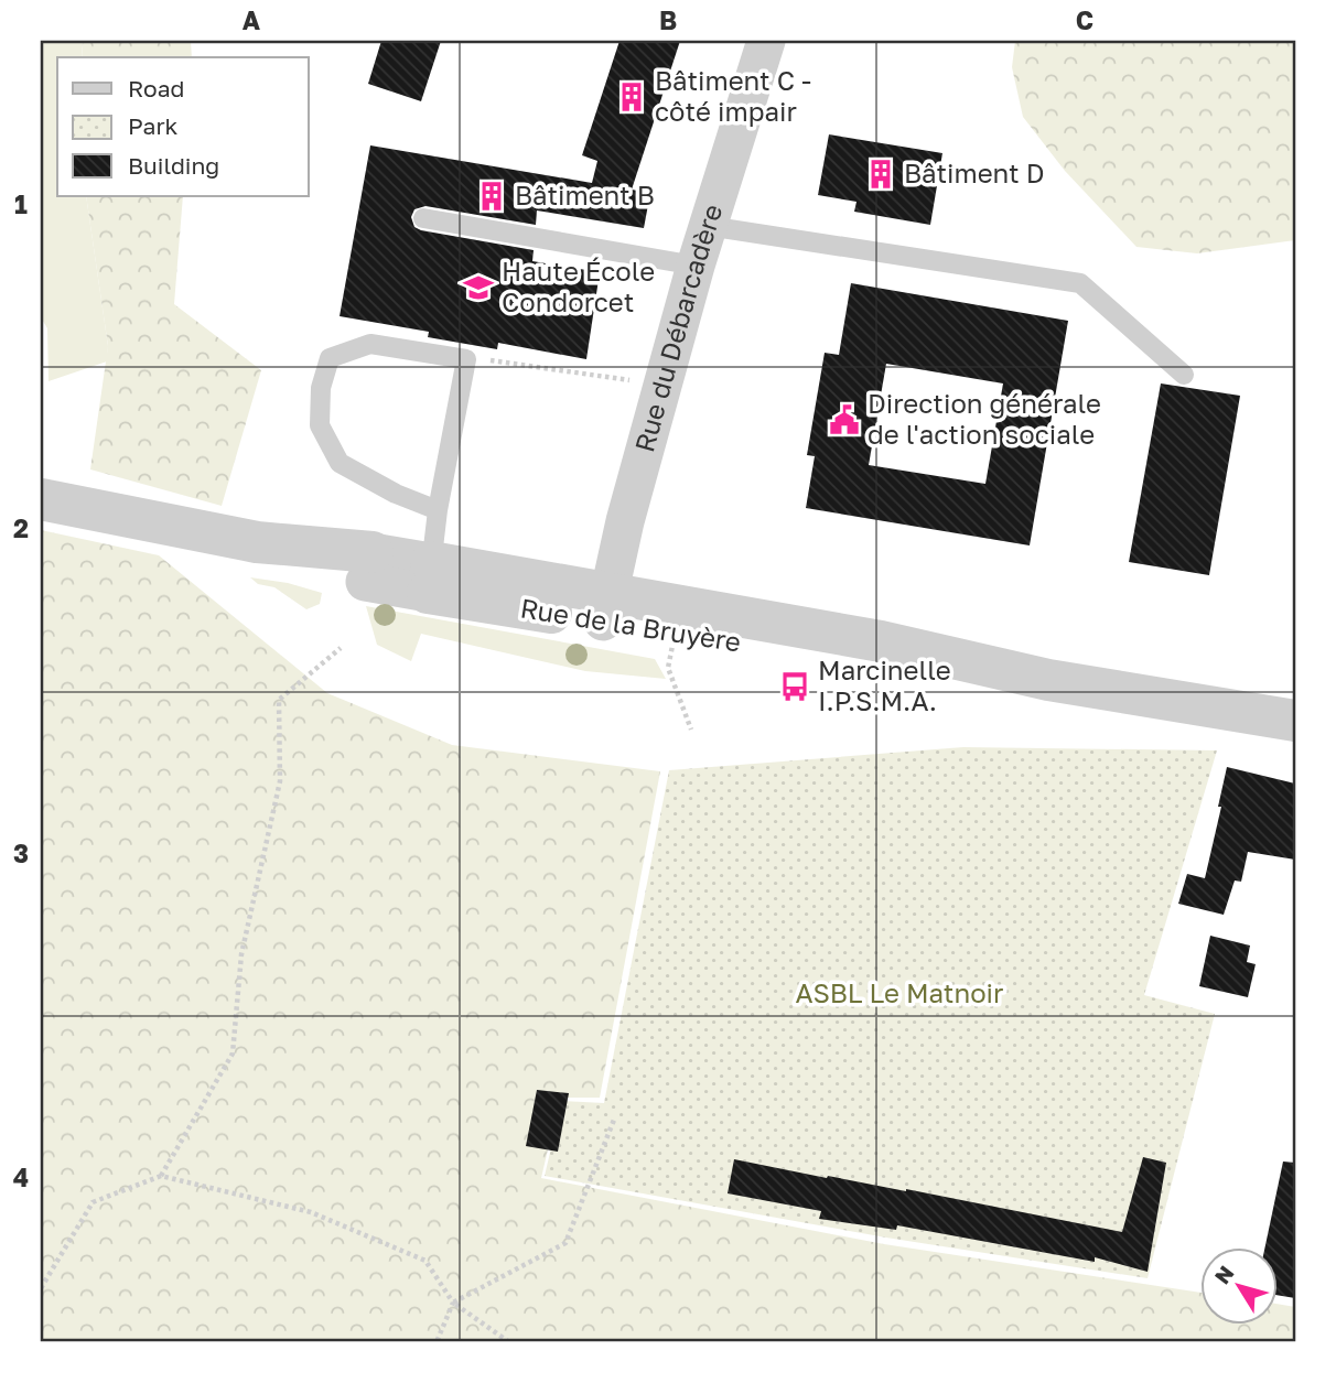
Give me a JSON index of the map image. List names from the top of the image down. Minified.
{"streets":{"street":["Rue du Débarcadère","Rue de la Bruyère"]},"crossings":[["Rue du Débarcadère","Rue de la Bruyère"]],"parks":["ASBL Le Matnoir"],"places":{"building":["Bâtiment C - côté impair","Bâtiment D","Bâtiment B"],"school or university":["Haute École Condorcet"],"public building":["Direction générale de l'action sociale"],"bus stop":["Marcinelle I.P.S.M.A."]},"legend":["Road","Park","Building"],"north":"top left","grid":{"columns":["A","B","C"],"rows":["1","2","3","4"]}}
